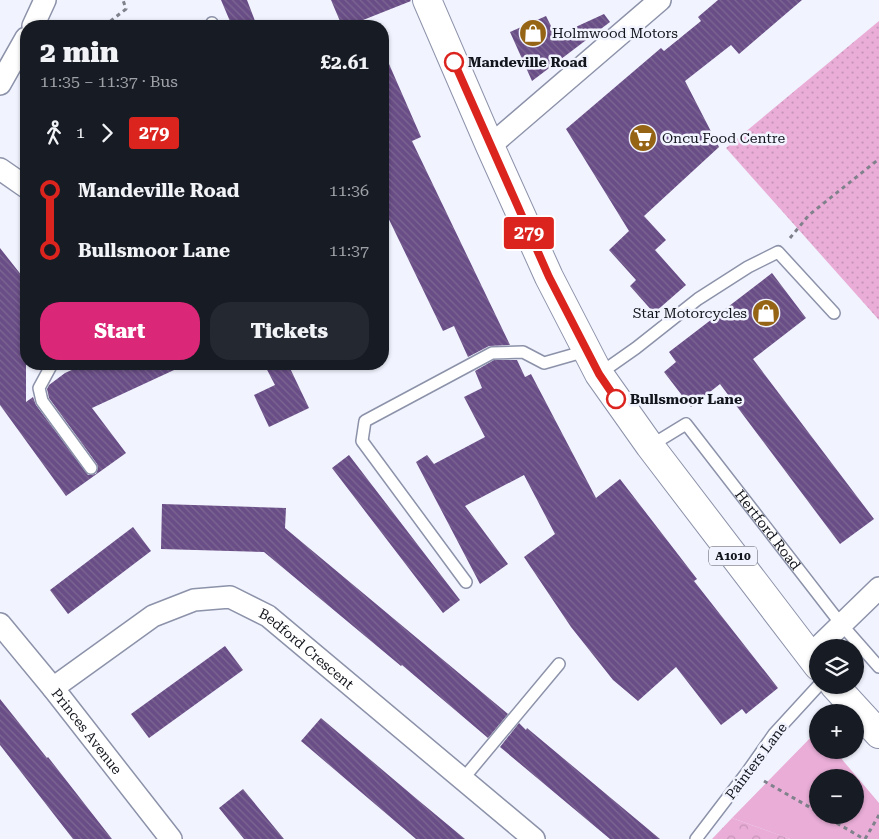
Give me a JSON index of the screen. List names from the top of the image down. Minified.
{"streets":{"main road":["A1010"],"street":["Bedford Crescent","Princes Avenue"],"lane":["Hertford Road","Painters Lane"]},"crossings":[["Hertford Road","A1010"],["Bedford Crescent","Princes Avenue"]],"places":{"shop":["Holmwood Motors","Star Motorcycles"],"other":["Mandeville Road","Bullsmoor Lane"],"supermarket":["Oncu Food Centre"]},"lines":["bus line 279"],"page":{"on_map":"279","heading":["2 min","11:35 – 11:37 · Bus","£2.61"],"legs":["1","279"],"list":[{"name":"Mandeville Road","value":"11:36"},{"name":"Bullsmoor Lane","value":"11:37"}],"buttons":["Start","Tickets"],"map_buttons":["+","−"]}}
